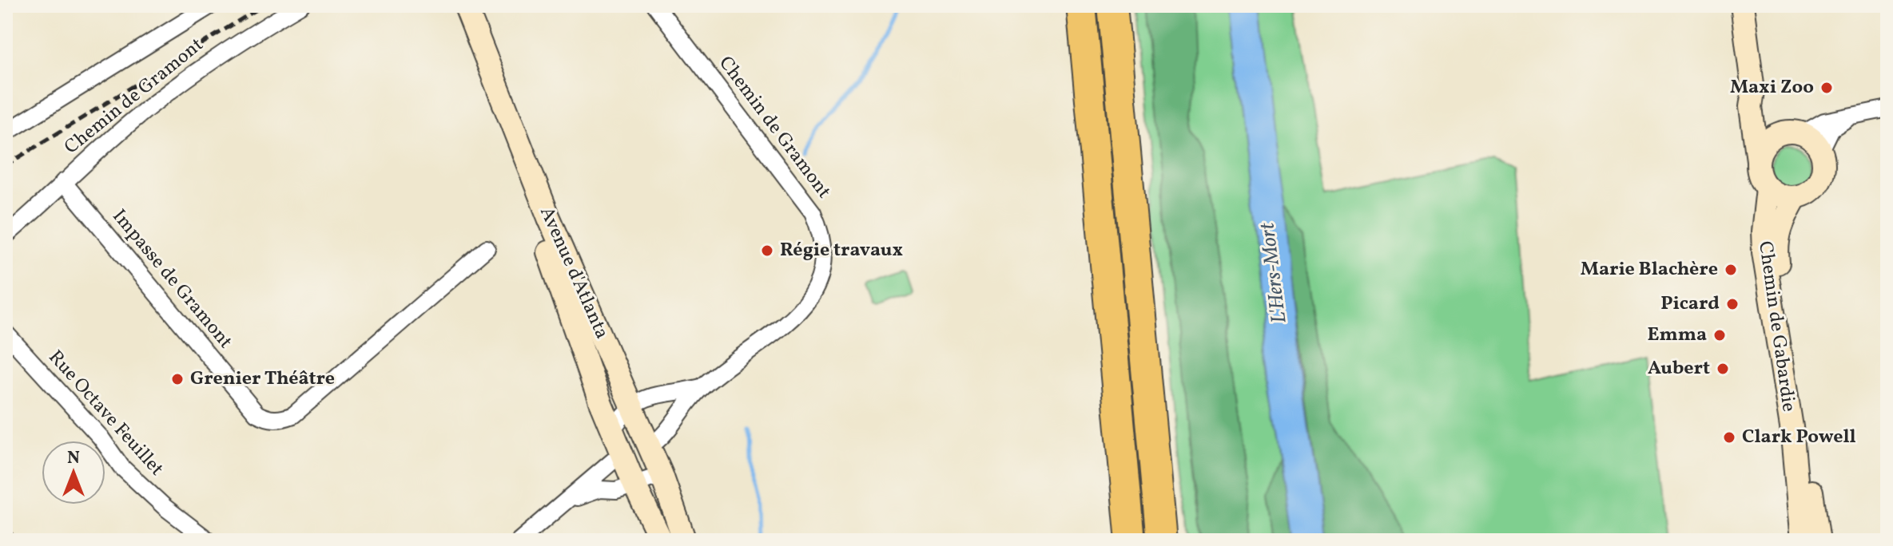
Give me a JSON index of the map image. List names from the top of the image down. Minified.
{"streets":{"main road":["Avenue d'Atlanta","Chemin de Gabardie"],"street":["Chemin de Gramont","Impasse de Gramont","Rue Octave Feuillet"]},"crossings":[["Chemin de Gramont","Avenue d'Atlanta"],["Chemin de Gramont","Impasse de Gramont"]],"water":["L'Hers-Mort"],"places":["Maxi Zoo","Régie travaux","Marie Blachère","Picard","Emma","Aubert","Grenier Théâtre","Clark Powell"],"north":"top"}
